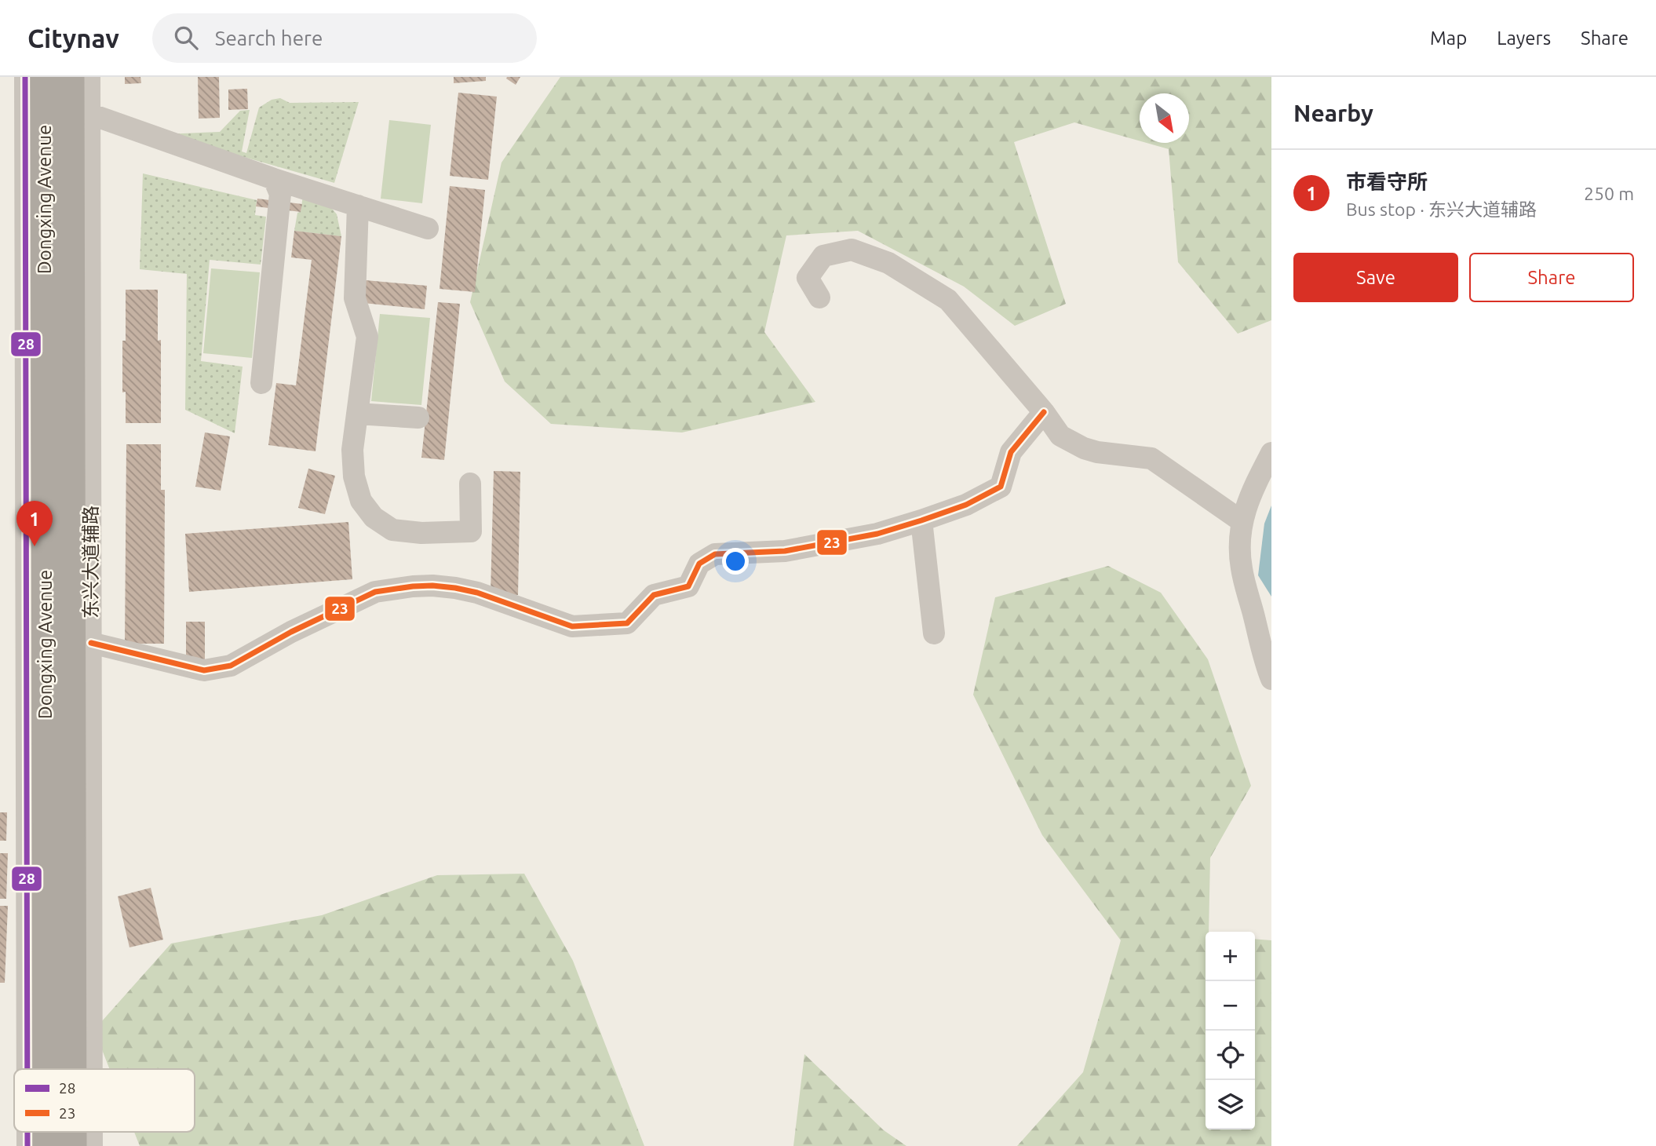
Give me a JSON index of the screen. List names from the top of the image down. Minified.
{"streets":{"main road":["Dongxing Avenue"],"street":["东兴大道辅路"]},"crossings":[["Dongxing Avenue","东兴大道辅路"]],"lines":["transit line 28","transit line 23"],"legend":["28","23"],"north":"bottom right","page":{"header":"Citynav","search":"Search here","nav":["Map","Layers","Share"],"heading":"Nearby","list":[{"mark":"1","name":"巿看守所","note":"Bus stop · 东兴大道辅路","value":"250 m"}],"buttons":["Save","Share"],"pins":"1","map_buttons":["+","−"]}}
